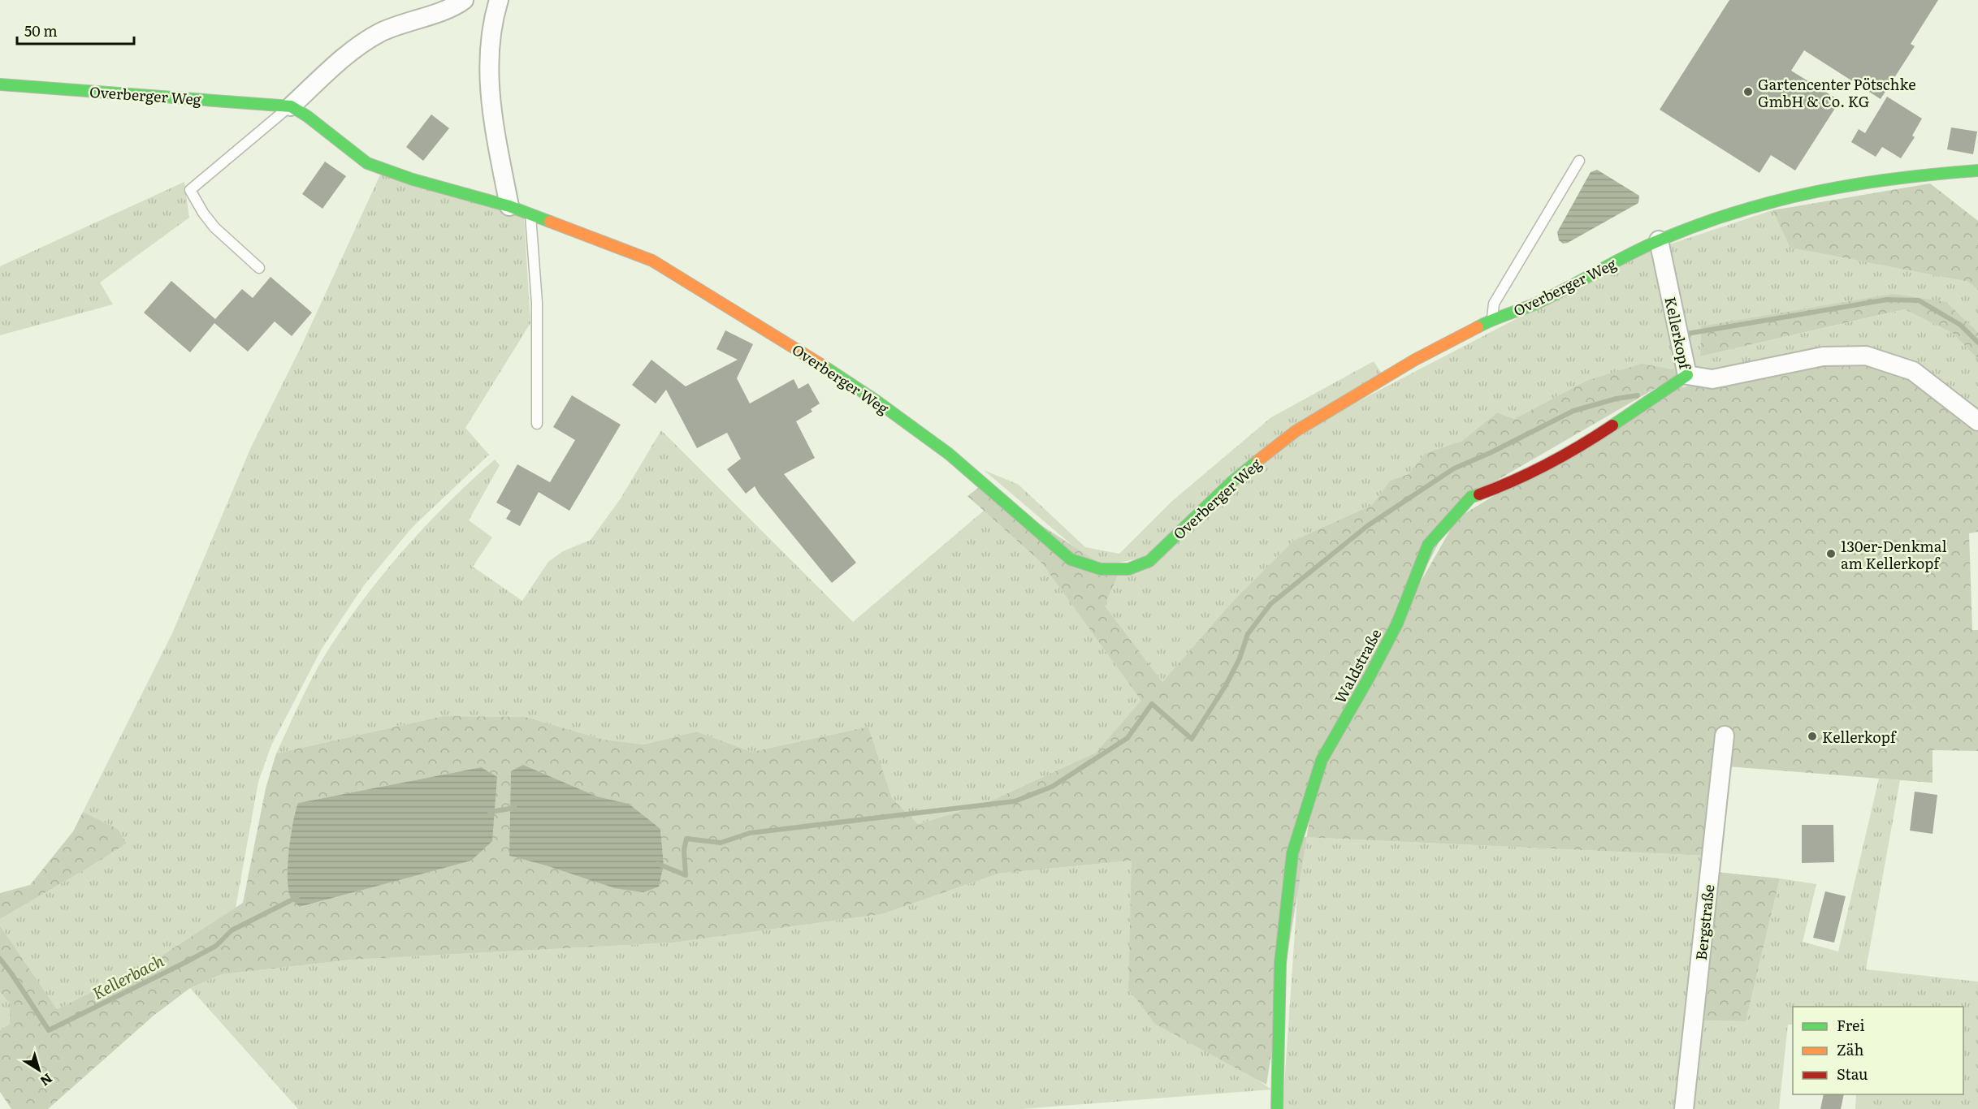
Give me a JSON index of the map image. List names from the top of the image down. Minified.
{"streets":{"street":["Overberger Weg","Kellerkopf","Waldstraße","Bergstraße"]},"crossings":[["Overberger Weg","Kellerkopf"],["Kellerkopf","Waldstraße"]],"water":["Kellerbach"],"places":["Gartencenter Pötschke GmbH & Co. KG","130er-Denkmal am Kellerkopf","Kellerkopf"],"legend":["Frei","Zäh","Stau"],"scale_bar":"50 m","north":"bottom right"}
